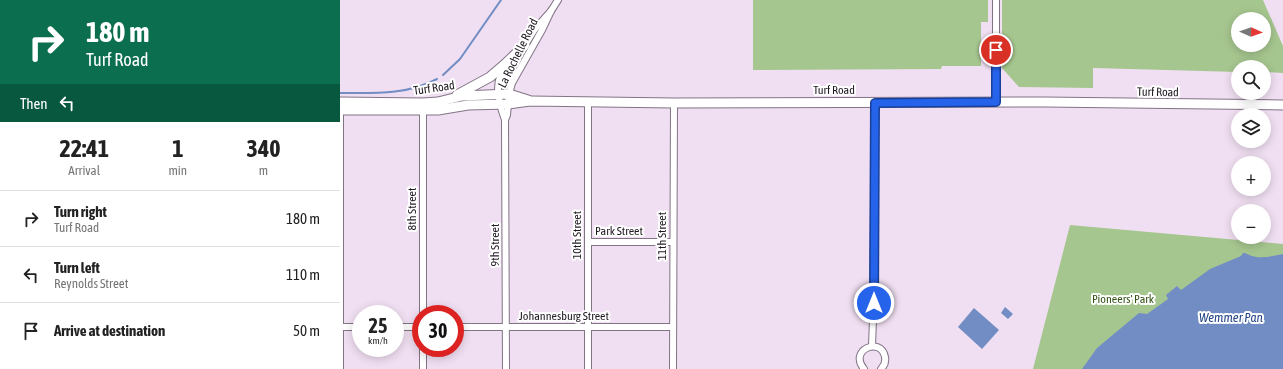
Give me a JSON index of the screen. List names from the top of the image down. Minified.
{"streets":{"main road":["Turf Road"],"street":["La Rochelle Road","8th Street","Park Street","10th Street","11th Street","9th Street","Johannesburg Street"]},"crossings":[["La Rochelle Road","Turf Road"],["La Rochelle Road","9th Street"],["Turf Road","8th Street"],["Turf Road","10th Street"],["Turf Road","11th Street"],["Turf Road","9th Street"],["Park Street","10th Street"],["Park Street","11th Street"],["10th Street","Johannesburg Street"],["11th Street","Johannesburg Street"],["9th Street","Johannesburg Street"]],"water":["Wemmer Pan"],"parks":["Pioneers' Park"],"north":"right","page":{"turn":["180 m","Turf Road"],"map_buttons":["+","−"],"then":"Then","eta":["22:41","Arrival","1","min","340","m"],"list":[{"name":"Turn right","note":"Turf Road","value":"180 m"},{"name":"Turn left","note":"Reynolds Street","value":"110 m"},{"name":"Arrive at destination","value":"50 m"}],"speed":"25 km/h","limit":"30"}}
